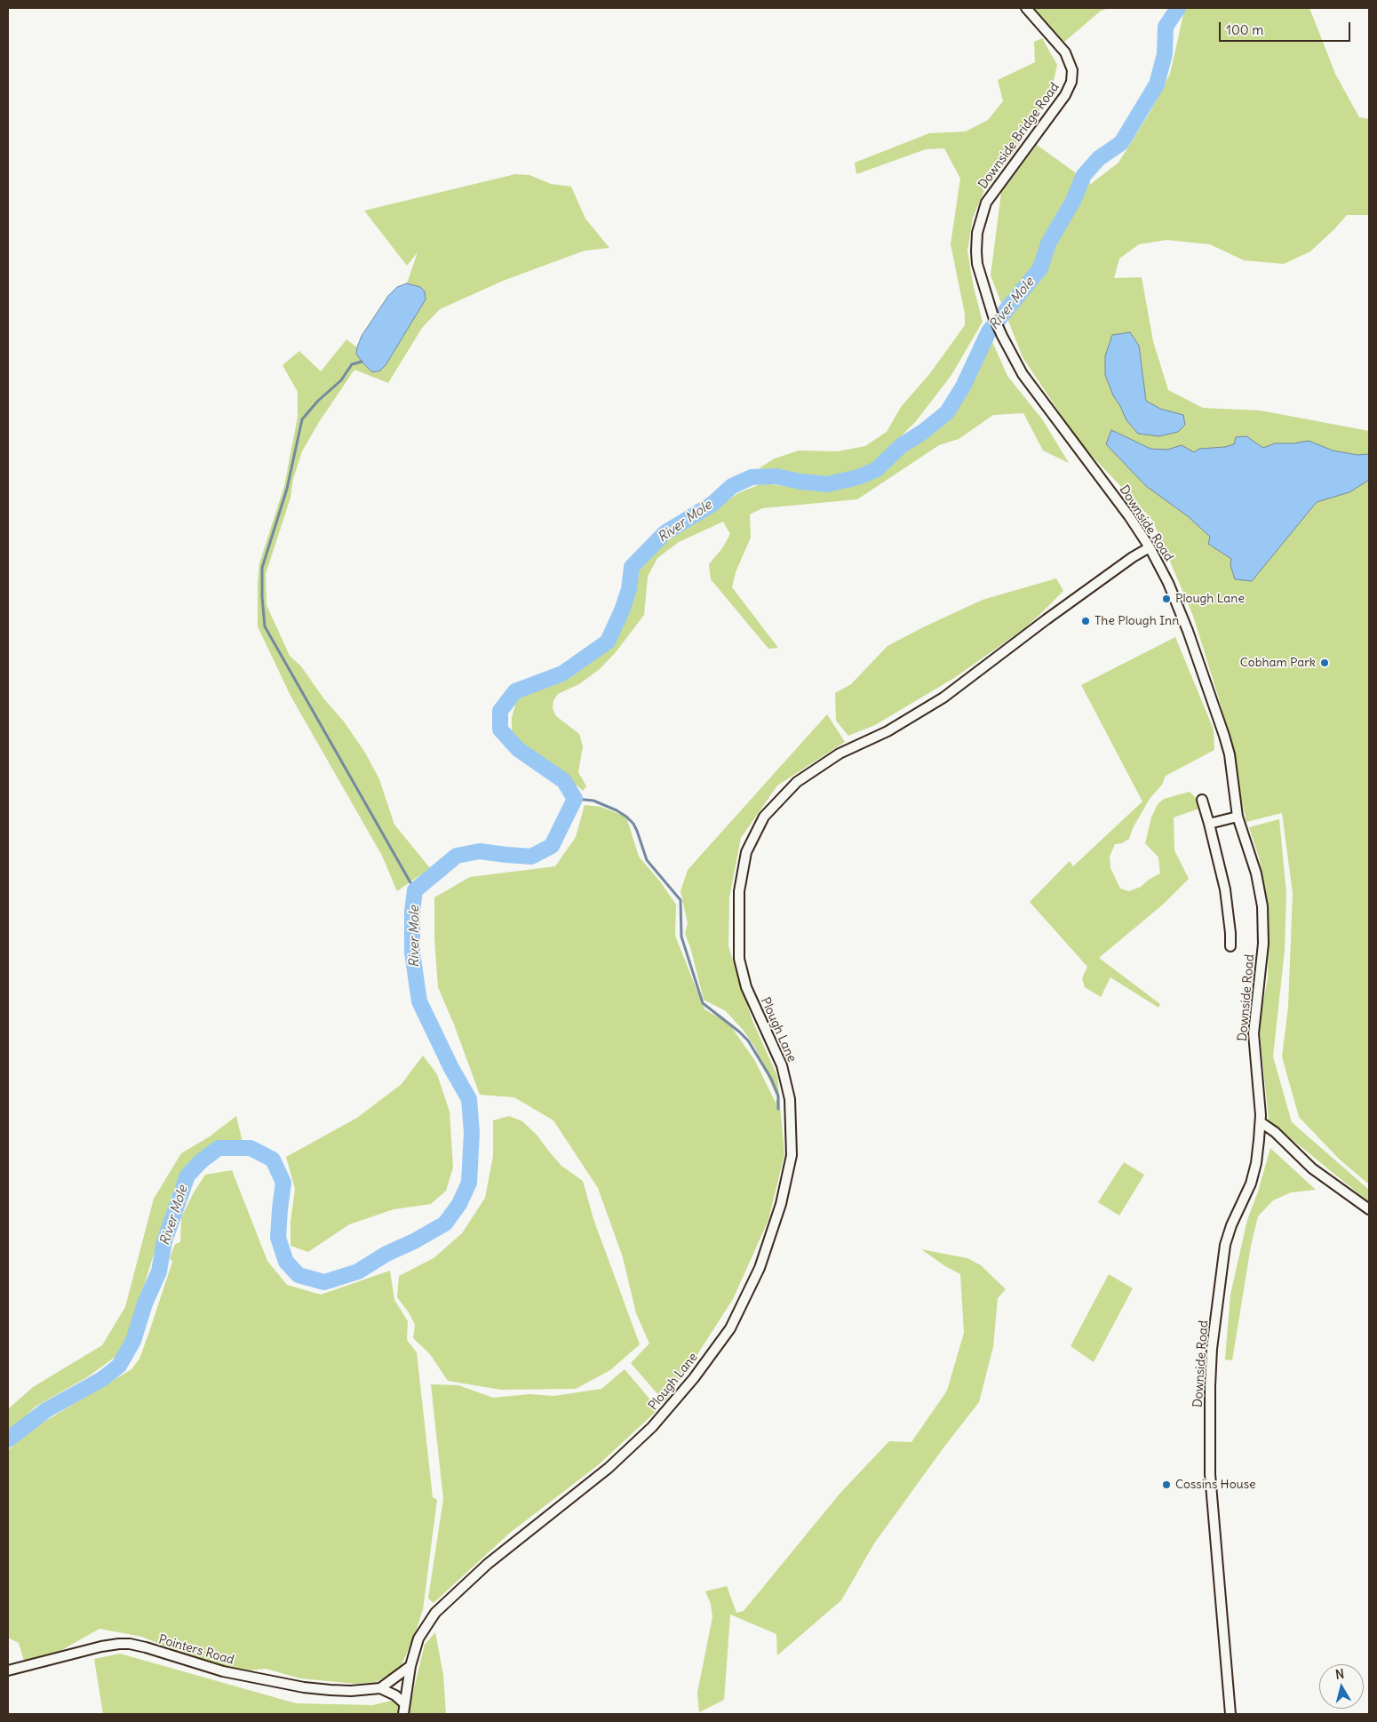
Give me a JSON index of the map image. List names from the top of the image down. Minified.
{"streets":{"street":["Downside Bridge Road","Downside Road","Plough Lane","Pointers Road"]},"crossings":[["Downside Bridge Road","Downside Road"],["Downside Road","Plough Lane"]],"water":["River Mole"],"places":["Plough Lane","The Plough Inn","Cobham Park","Cossins House"],"scale_bar":"100 m","north":"top"}
